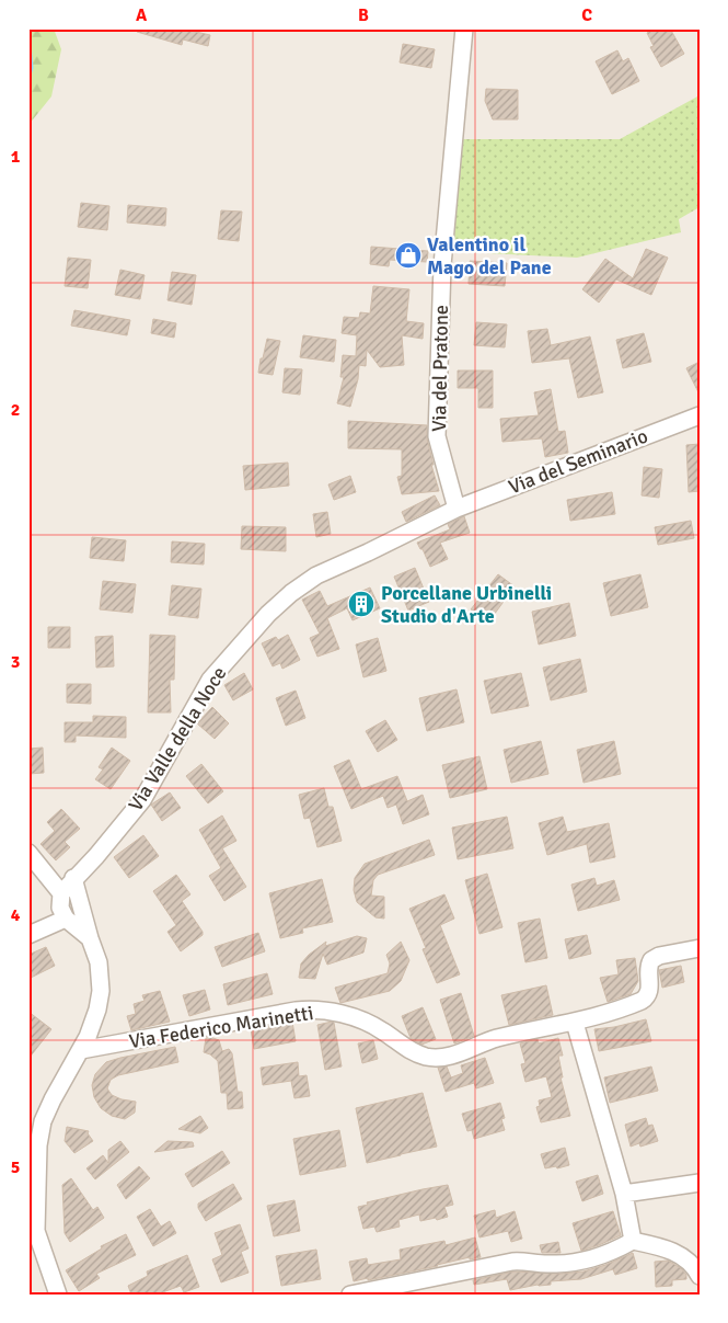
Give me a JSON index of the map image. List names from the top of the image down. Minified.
{"streets":{"street":["Via del Pratone","Via del Seminario","Via Valle della Noce","Via Federico Marinetti"]},"crossings":[["Via del Pratone","Via del Seminario"],["Via del Pratone","Via Valle della Noce"],["Via del Seminario","Via Valle della Noce"]],"places":{"shop":["Valentino il Mago del Pane"],"building":["Porcellane Urbinelli Studio d'Arte"]},"grid":{"columns":["A","B","C"],"rows":["1","2","3","4","5"]}}
